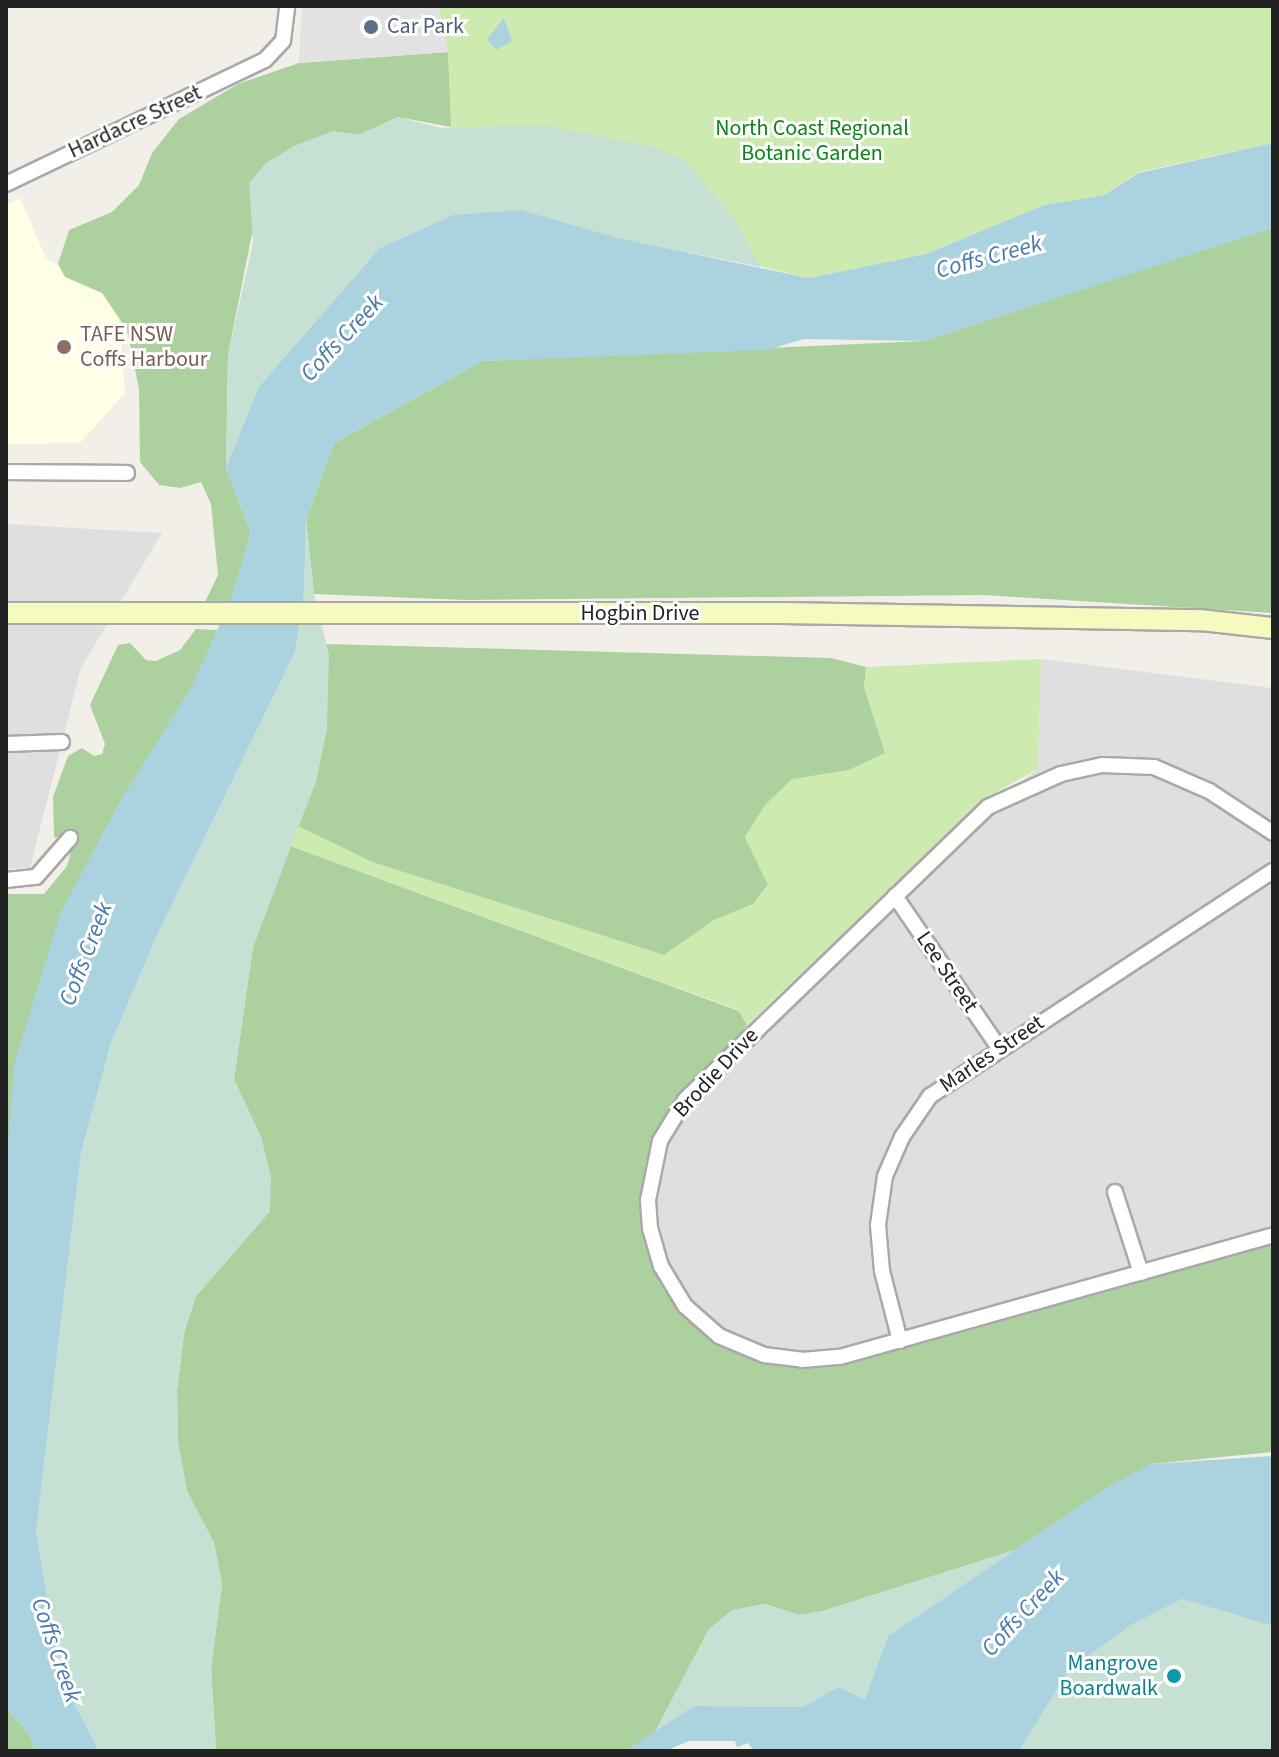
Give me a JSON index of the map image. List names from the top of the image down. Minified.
{"streets":{"main road":["Hogbin Drive"],"street":["Hardacre Street","Lee Street","Marles Street","Brodie Drive"]},"crossings":[["Lee Street","Marles Street"],["Lee Street","Brodie Drive"],["Marles Street","Brodie Drive"]],"water":["Coffs Creek"],"parks":["North Coast Regional Botanic Garden"],"places":["Car Park","TAFE NSW Coffs Harbour","Mangrove Boardwalk"]}
